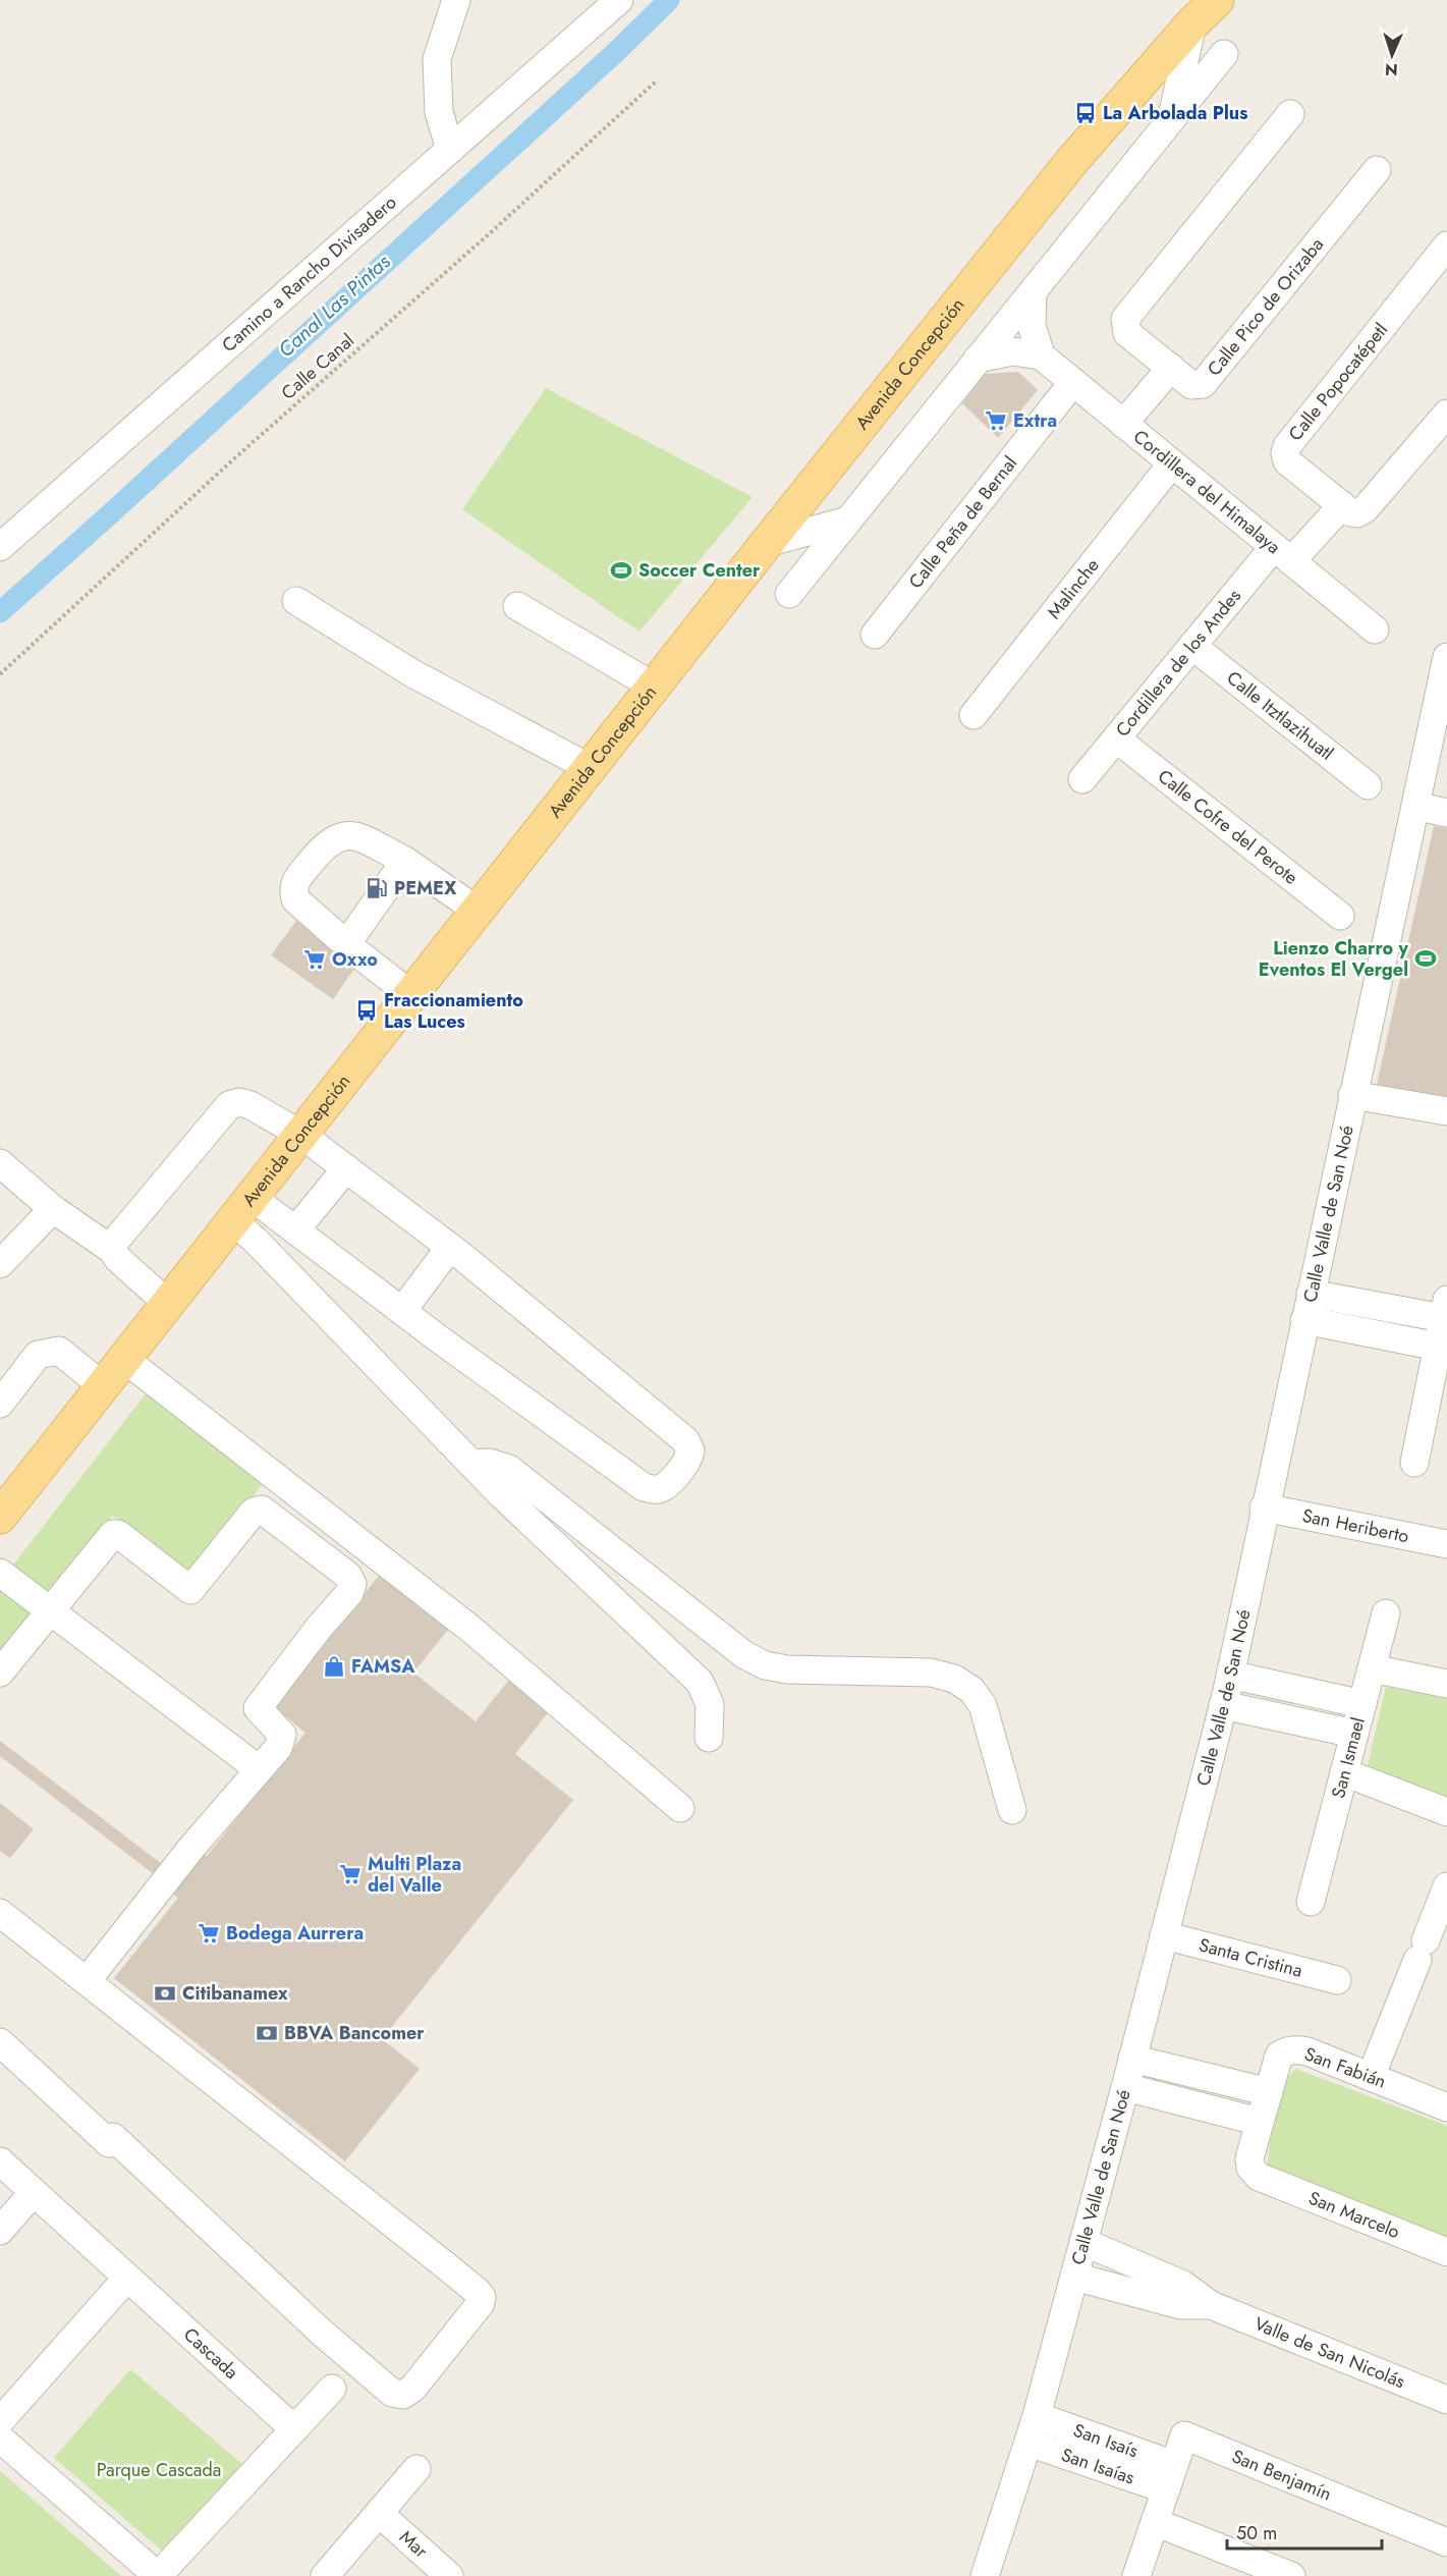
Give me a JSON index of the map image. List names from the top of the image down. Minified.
{"streets":{"main road":["Avenida Concepción"],"street":["Camino a Rancho Divisadero","Calle Pico de Orizaba","Calle Popocatépetl","Cordillera del Himalaya","Calle Peña de Bernal","Malinche","Cordillera de los Andes","Calle Itztlazihuatl","Calle Cofre del Perote","Calle Valle de San Noé","San Heriberto","San Ismael","Santa Cristina","San Fabián","San Marcelo","Cascada","Valle de San Nicolás","San Isaís","San Isaías","San Benjamín","Mar"],"path":["Calle Canal"]},"crossings":[["Calle Popocatépetl","Cordillera de los Andes"],["Cordillera del Himalaya","Calle Peña de Bernal"],["Cordillera del Himalaya","Malinche"],["Cordillera del Himalaya","Cordillera de los Andes"],["Cordillera de los Andes","Calle Itztlazihuatl"],["Cordillera de los Andes","Calle Cofre del Perote"],["Calle Valle de San Noé","San Heriberto"],["Calle Valle de San Noé","Santa Cristina"],["Calle Valle de San Noé","Valle de San Nicolás"],["Calle Valle de San Noé","San Isaís"],["Calle Valle de San Noé","San Isaías"],["San Fabián","San Marcelo"],["San Isaís","San Isaías"],["San Isaís","San Benjamín"],["San Isaías","San Benjamín"]],"water":["Canal Las Pintas"],"parks":["Parque Cascada"],"places":{"bus stop":["La Arbolada Plus","Fraccionamiento Las Luces"],"supermarket":["Extra","Oxxo","Multi Plaza del Valle","Bodega Aurrera"],"sports":["Soccer Center","Lienzo Charro y Eventos El Vergel"],"fuel station":["PEMEX"],"shop":["FAMSA"],"bank":["Citibanamex","BBVA Bancomer"]},"scale_bar":"50 m","north":"bottom"}
